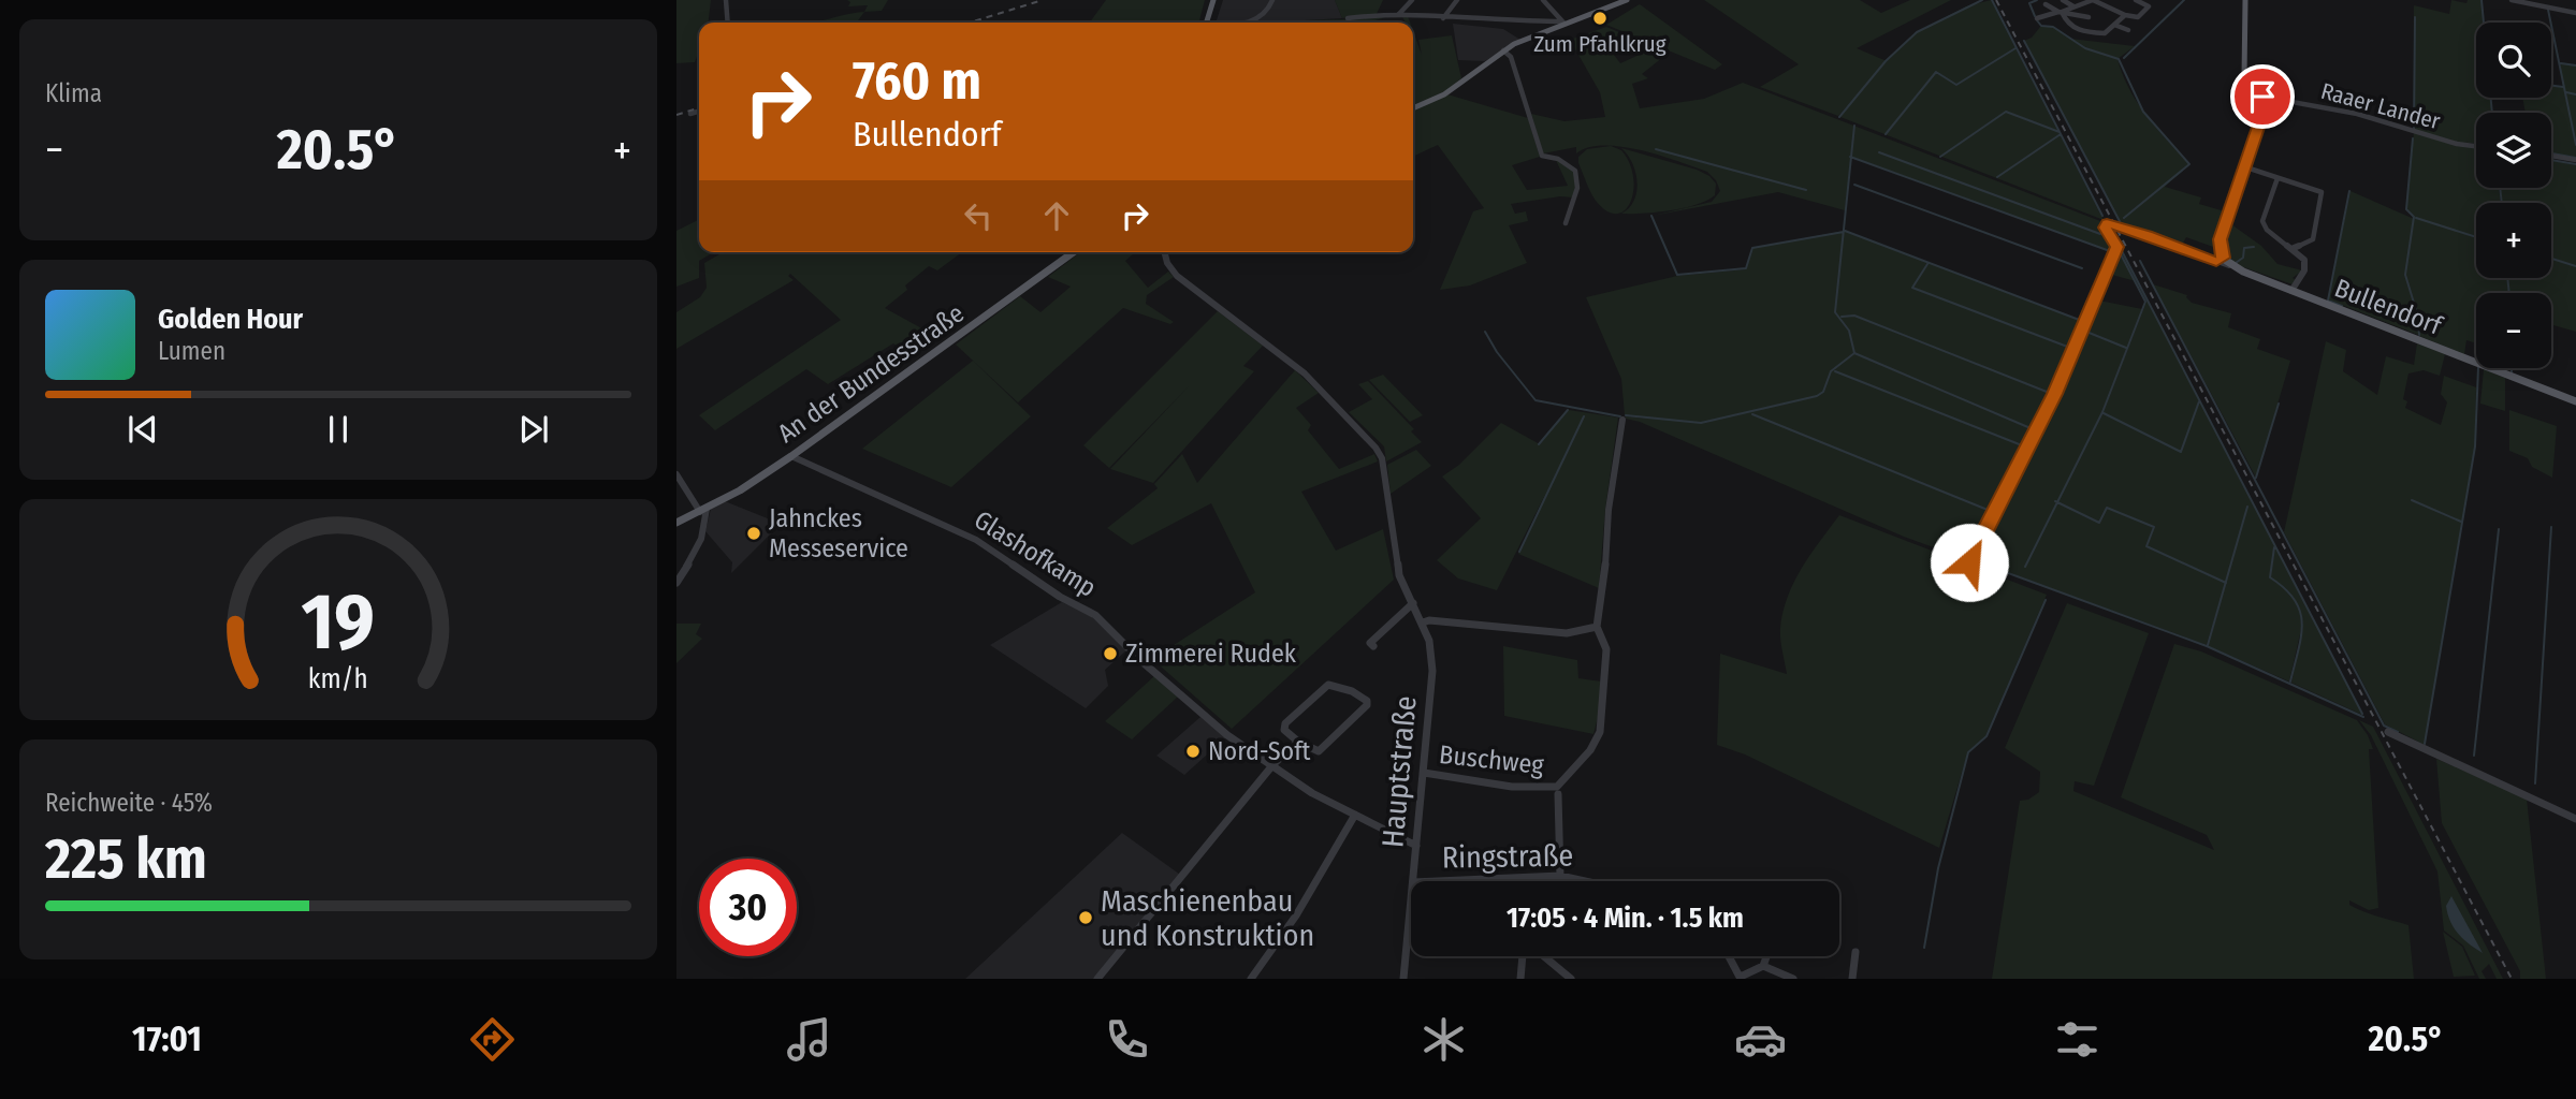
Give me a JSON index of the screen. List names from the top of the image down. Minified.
{"streets":{"main road":["Bullendorf","An der Bundesstraße"],"street":["Raaer Lander","Glashofkamp","Buschweg","Hauptstraße","Ringstraße"]},"crossings":[["An der Bundesstraße","Glashofkamp"],["Glashofkamp","Hauptstraße"],["Buschweg","Hauptstraße"]],"places":["Zum Pfahlkrug","Jahnckes Messeservice","Zimmerei Rudek","Nord-Soft","Maschienenbau und Konstruktion"],"page":{"tile":["Klima",["Reichweite · 45%","225 km"]],"map_buttons":["+","−"],"turn":["760 m","Bullendorf"],"heat":["−","20.5°","+"],"song":["Golden Hour","Lumen"],"limit":"30","trip":"17:05 · 4 Min. · 1.5 km","tabs":["17:01","20.5°"],"gauge":["19","km/h"]}}
